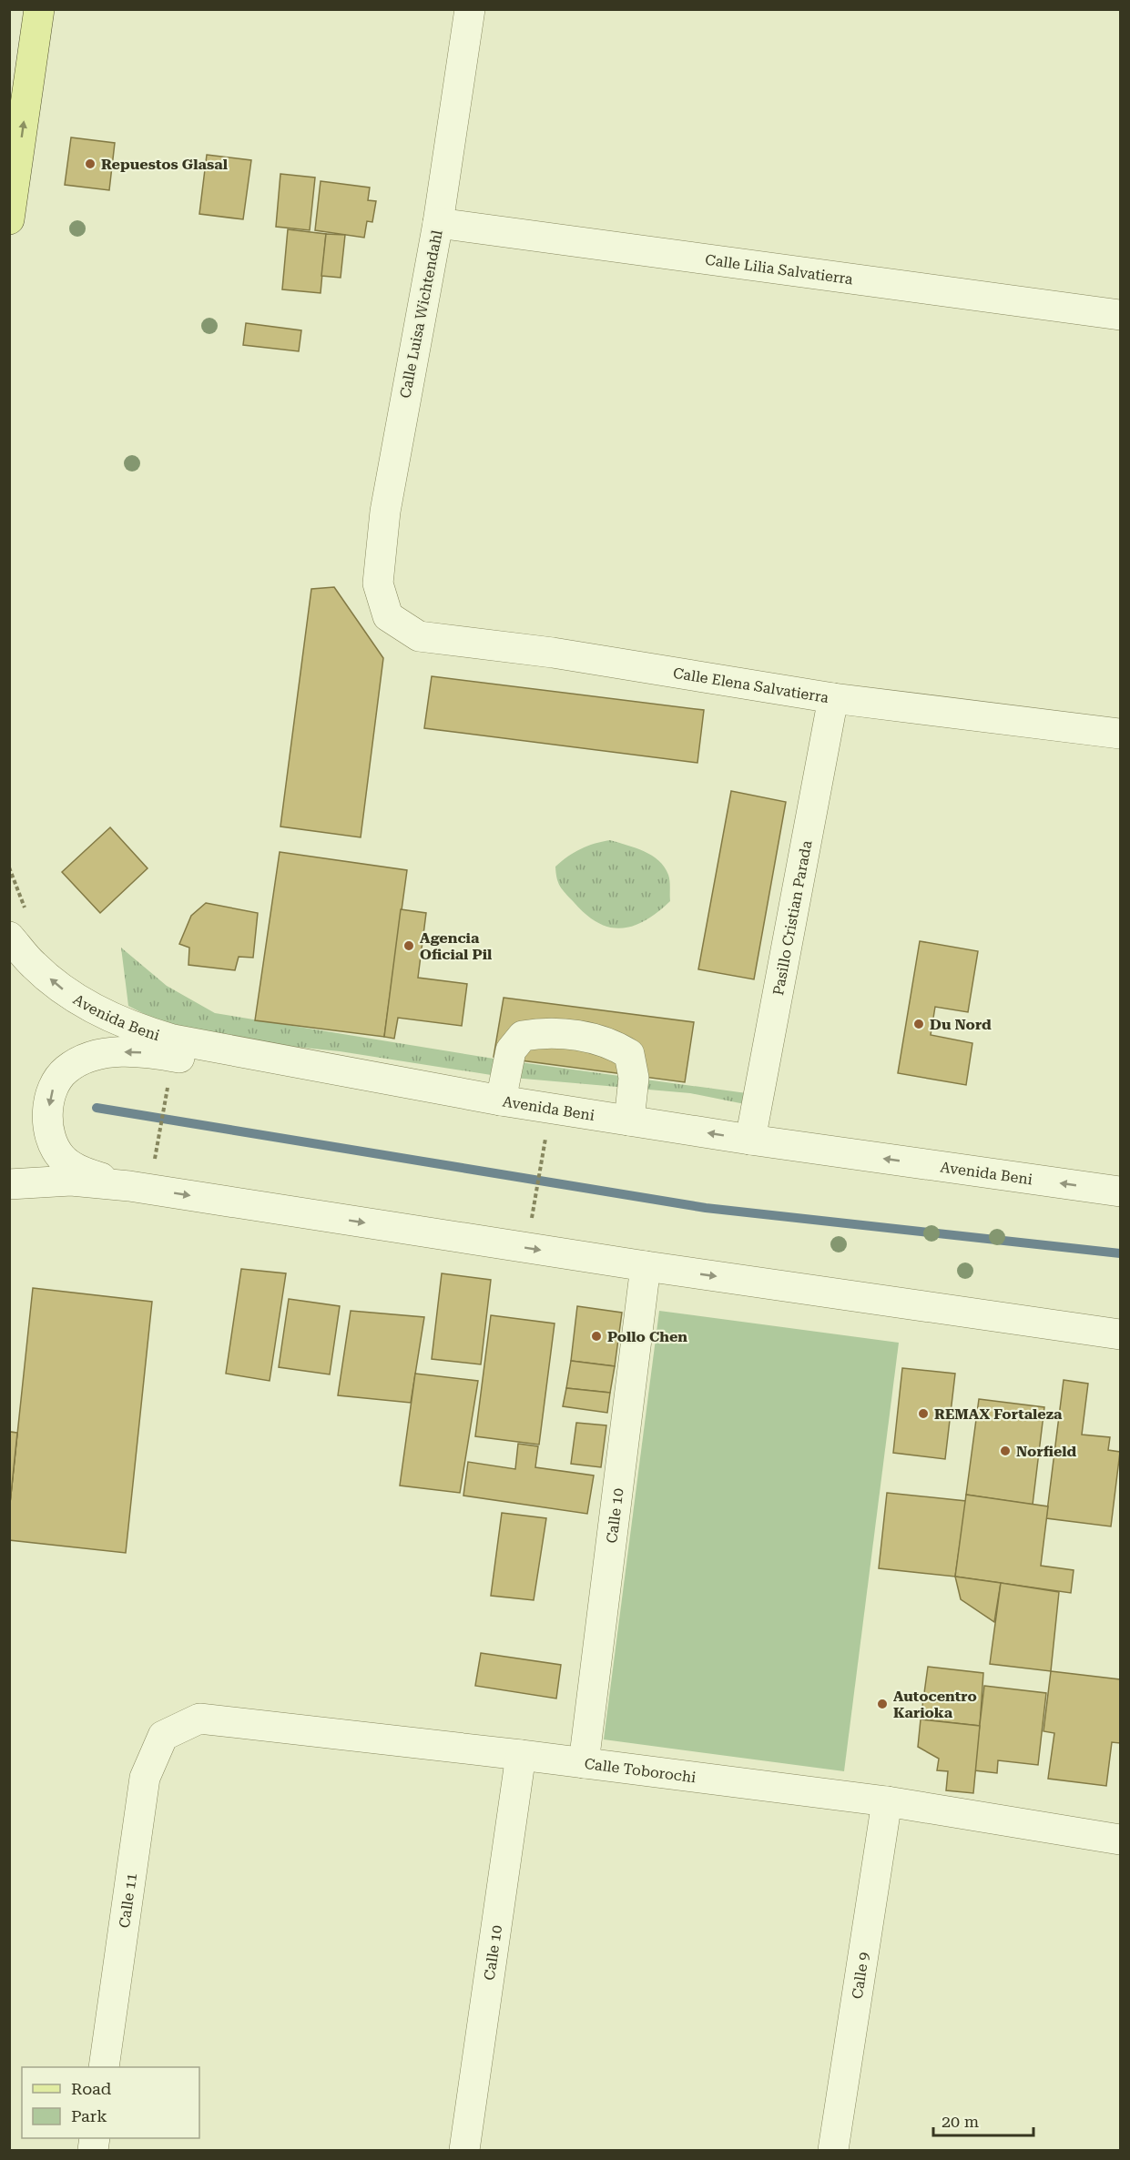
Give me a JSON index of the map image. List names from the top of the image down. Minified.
{"streets":{"street":["Calle Lilia Salvatierra","Calle Luisa Wichtendahl","Calle Elena Salvatierra","Pasillo Cristian Parada","Avenida Beni","Calle 10","Calle Toborochi","Calle 11","Calle 9"]},"crossings":[["Calle Lilia Salvatierra","Calle Luisa Wichtendahl"],["Calle Luisa Wichtendahl","Calle Elena Salvatierra"],["Calle Elena Salvatierra","Pasillo Cristian Parada"],["Pasillo Cristian Parada","Avenida Beni"],["Calle 10","Calle Toborochi"],["Calle Toborochi","Calle 11"],["Calle Toborochi","Calle 9"]],"places":["Repuestos Glasal","Agencia Oficial Pil","Du Nord","Pollo Chen","REMAX Fortaleza","Norfield","Autocentro Karioka"],"legend":["Road","Park"],"scale_bar":"20 m"}
